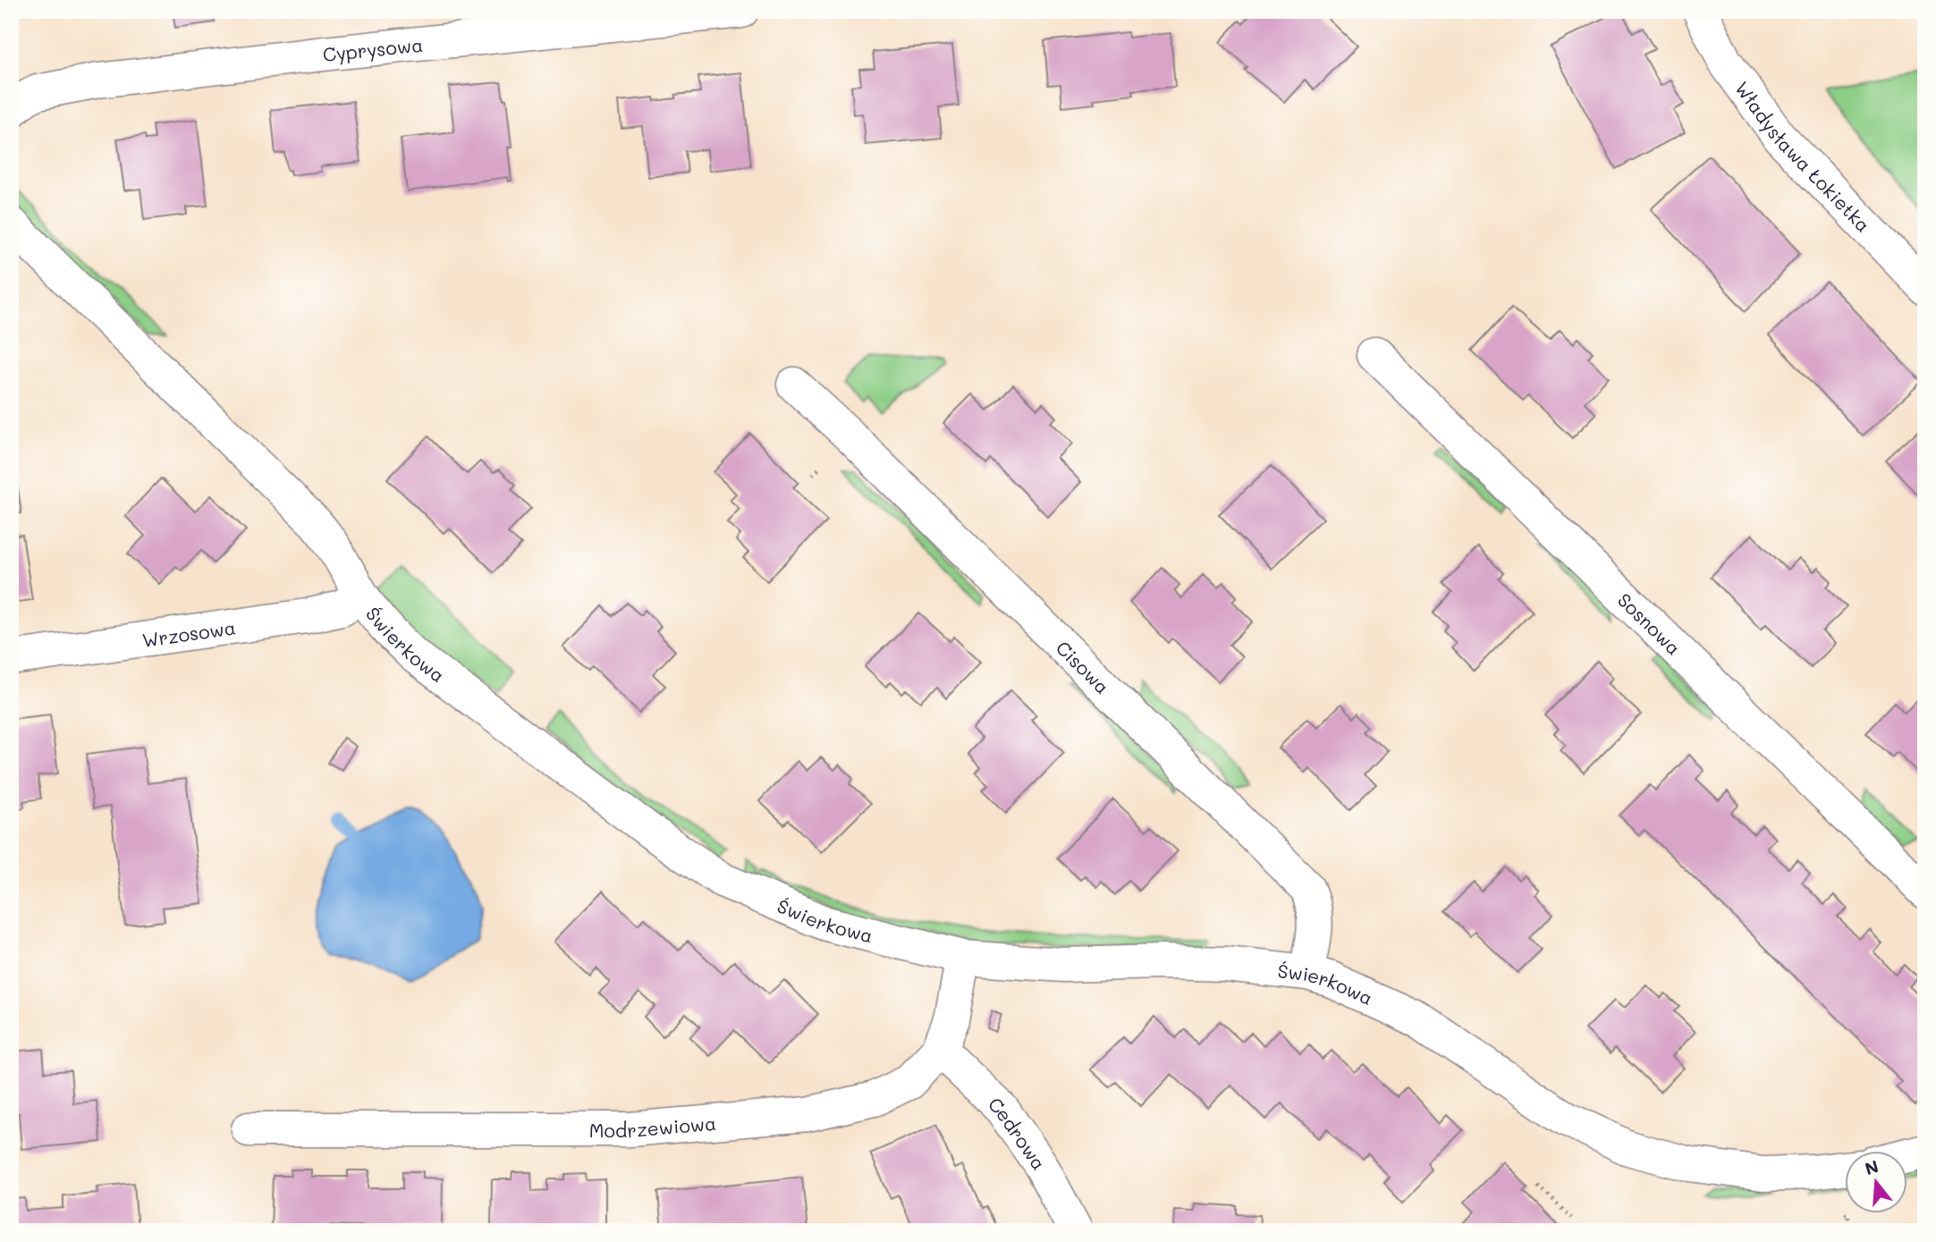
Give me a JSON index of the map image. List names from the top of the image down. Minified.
{"streets":{"street":["Cyprysowa","Władysława Łokietka","Sosnowa","Wrzosowa","Świerkowa","Cisowa","Modrzewiowa","Cedrowa"]},"crossings":[["Wrzosowa","Świerkowa"],["Świerkowa","Cisowa"],["Świerkowa","Modrzewiowa"],["Modrzewiowa","Cedrowa"]],"north":"top"}
